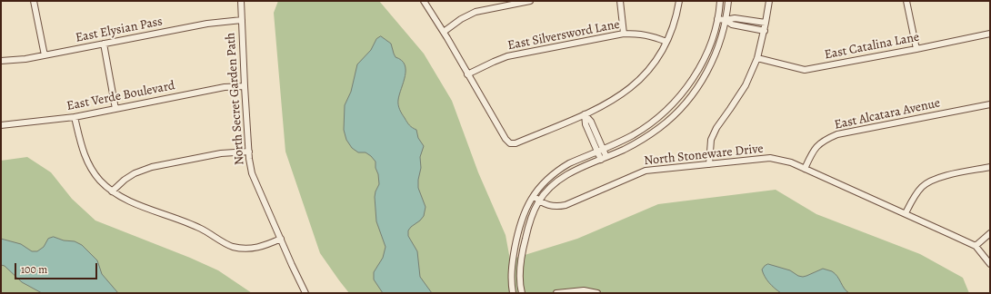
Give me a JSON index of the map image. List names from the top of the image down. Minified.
{"streets":{"street":["East Elysian Pass","East Silversword Lane","East Catalina Lane","East Verde Boulevard","North Secret Garden Path","East Alcatara Avenue","North Stoneware Drive"]},"crossings":[["East Elysian Pass","North Secret Garden Path"],["East Verde Boulevard","North Secret Garden Path"],["East Alcatara Avenue","North Stoneware Drive"]],"scale_bar":"100 m"}
